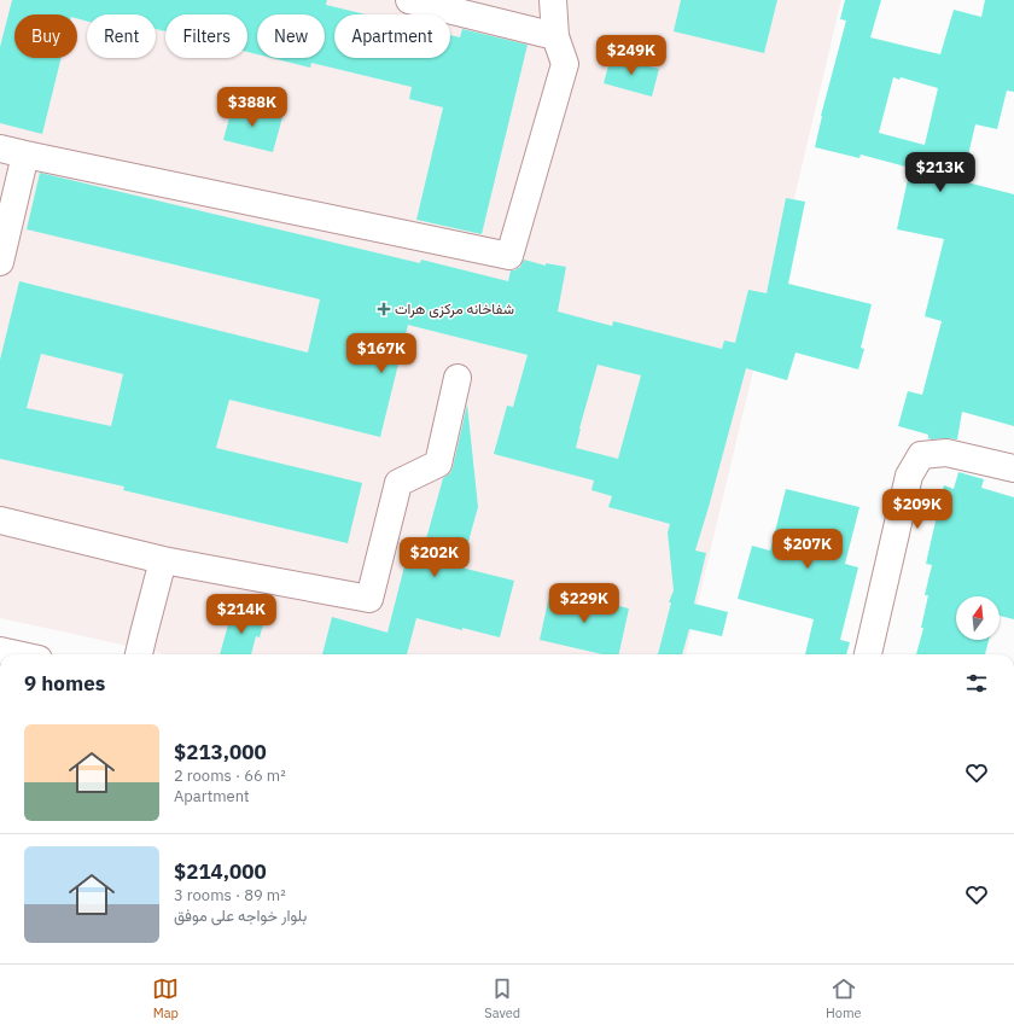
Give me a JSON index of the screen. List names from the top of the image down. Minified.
{"places":{"health":["شفاخانه مرکزی هرات"]},"north":"top","page":{"chip":["Buy","Rent","Filters","New","Apartment"],"price":["$249K","$388K","$213K","$167K","$209K","$207K","$202K","$229K","$214K"],"heading":"9 homes","list":[{"name":"$213,000","note":"2 rooms · 66 m² · Apartment"},{"name":"$214,000","note":"3 rooms · 89 m² · بلوار خواجه علی موفق"}],"tabs":["Map","Saved","Home"]}}
